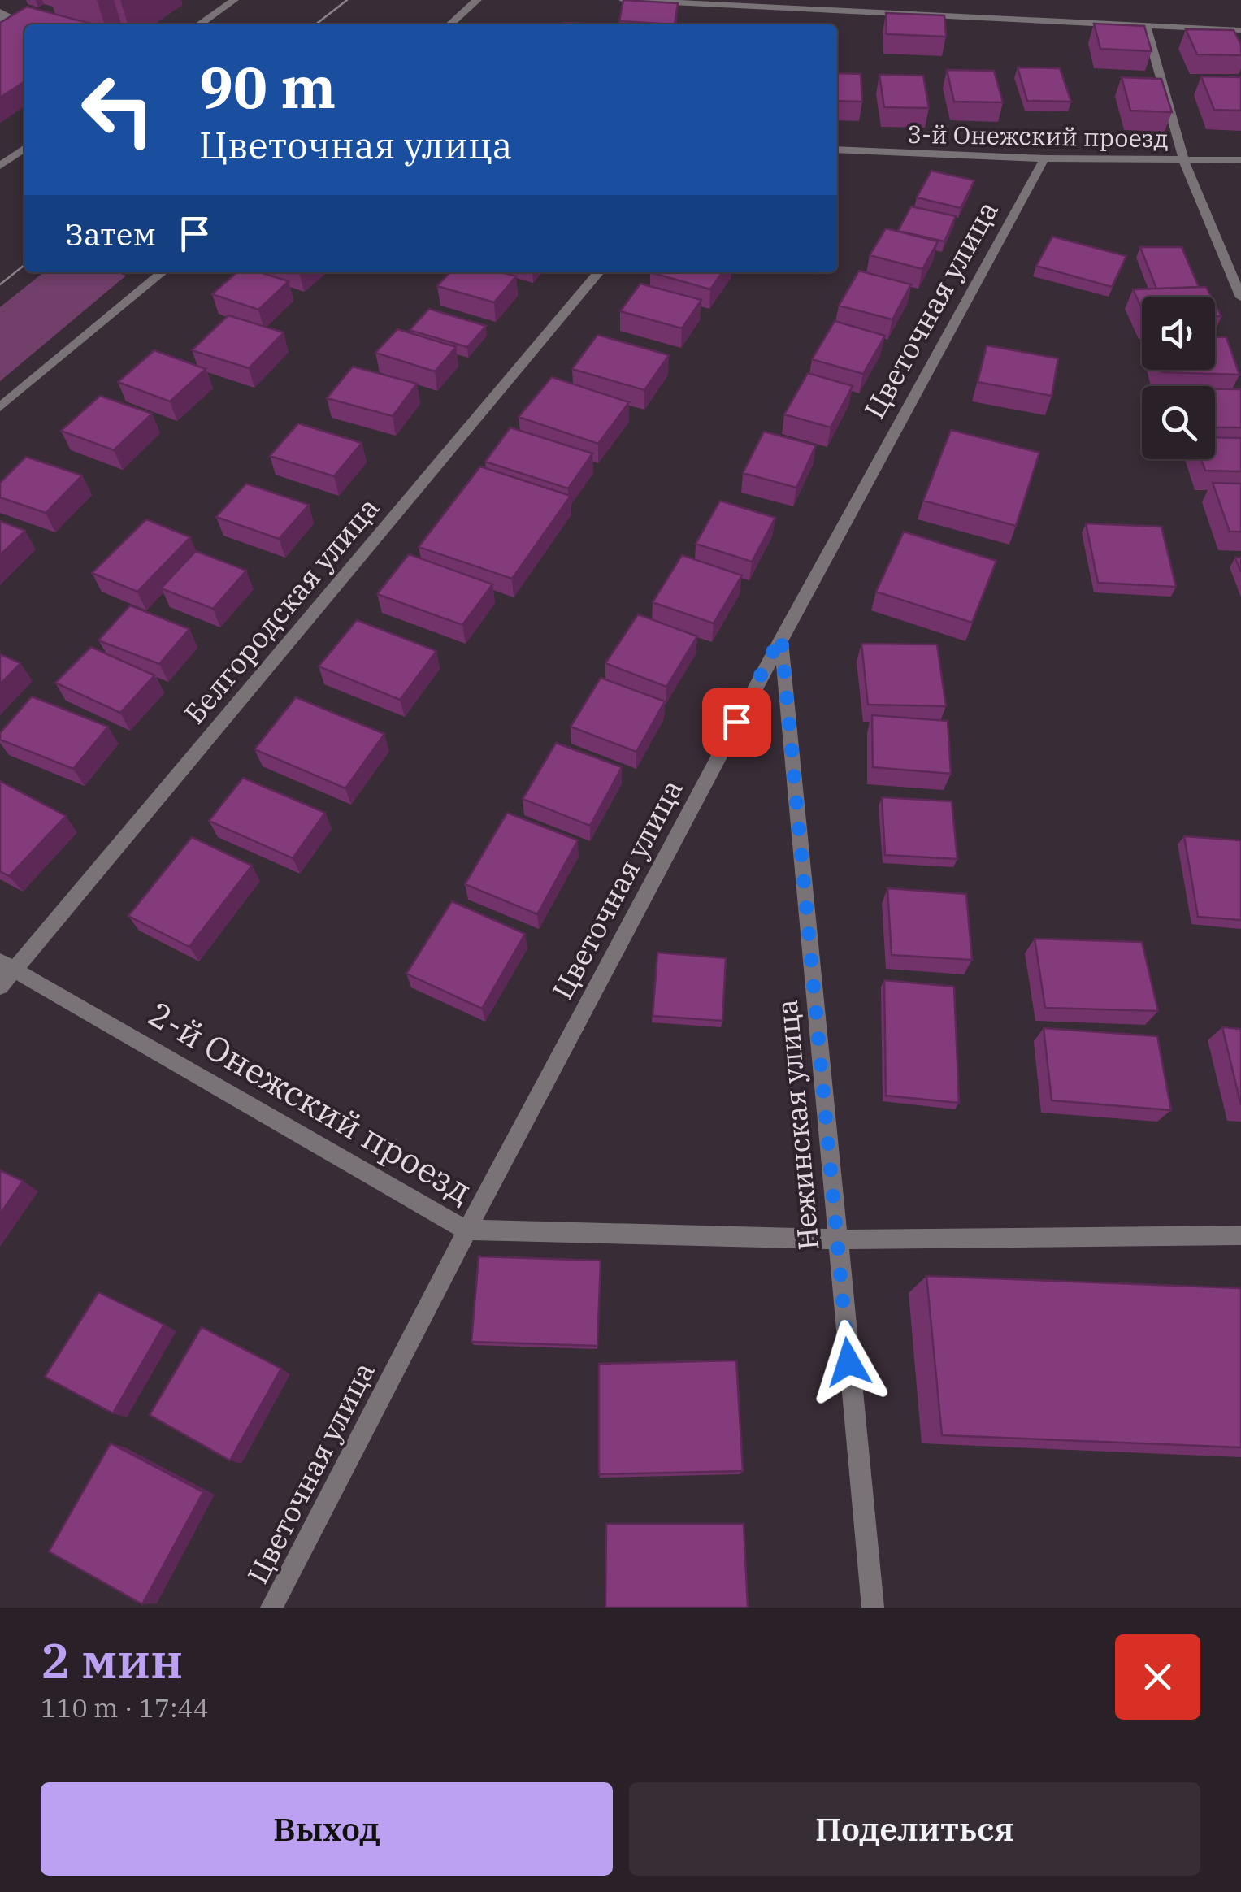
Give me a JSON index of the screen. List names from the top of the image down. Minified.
{"streets":{"street":["3-й Онежский проезд","Цветочная улица","Белгородская улица","2-й Онежский проезд","Нежинская улица"]},"crossings":[["3-й Онежский проезд","Цветочная улица"],["Цветочная улица","2-й Онежский проезд"],["Цветочная улица","Нежинская улица"],["Белгородская улица","2-й Онежский проезд"],["2-й Онежский проезд","Нежинская улица"]],"page":{"turn":["90 m","Цветочная улица"],"then":"Затем","heading":["2 мин","110 m · 17:44"],"buttons":["Выход","Поделиться"]}}
